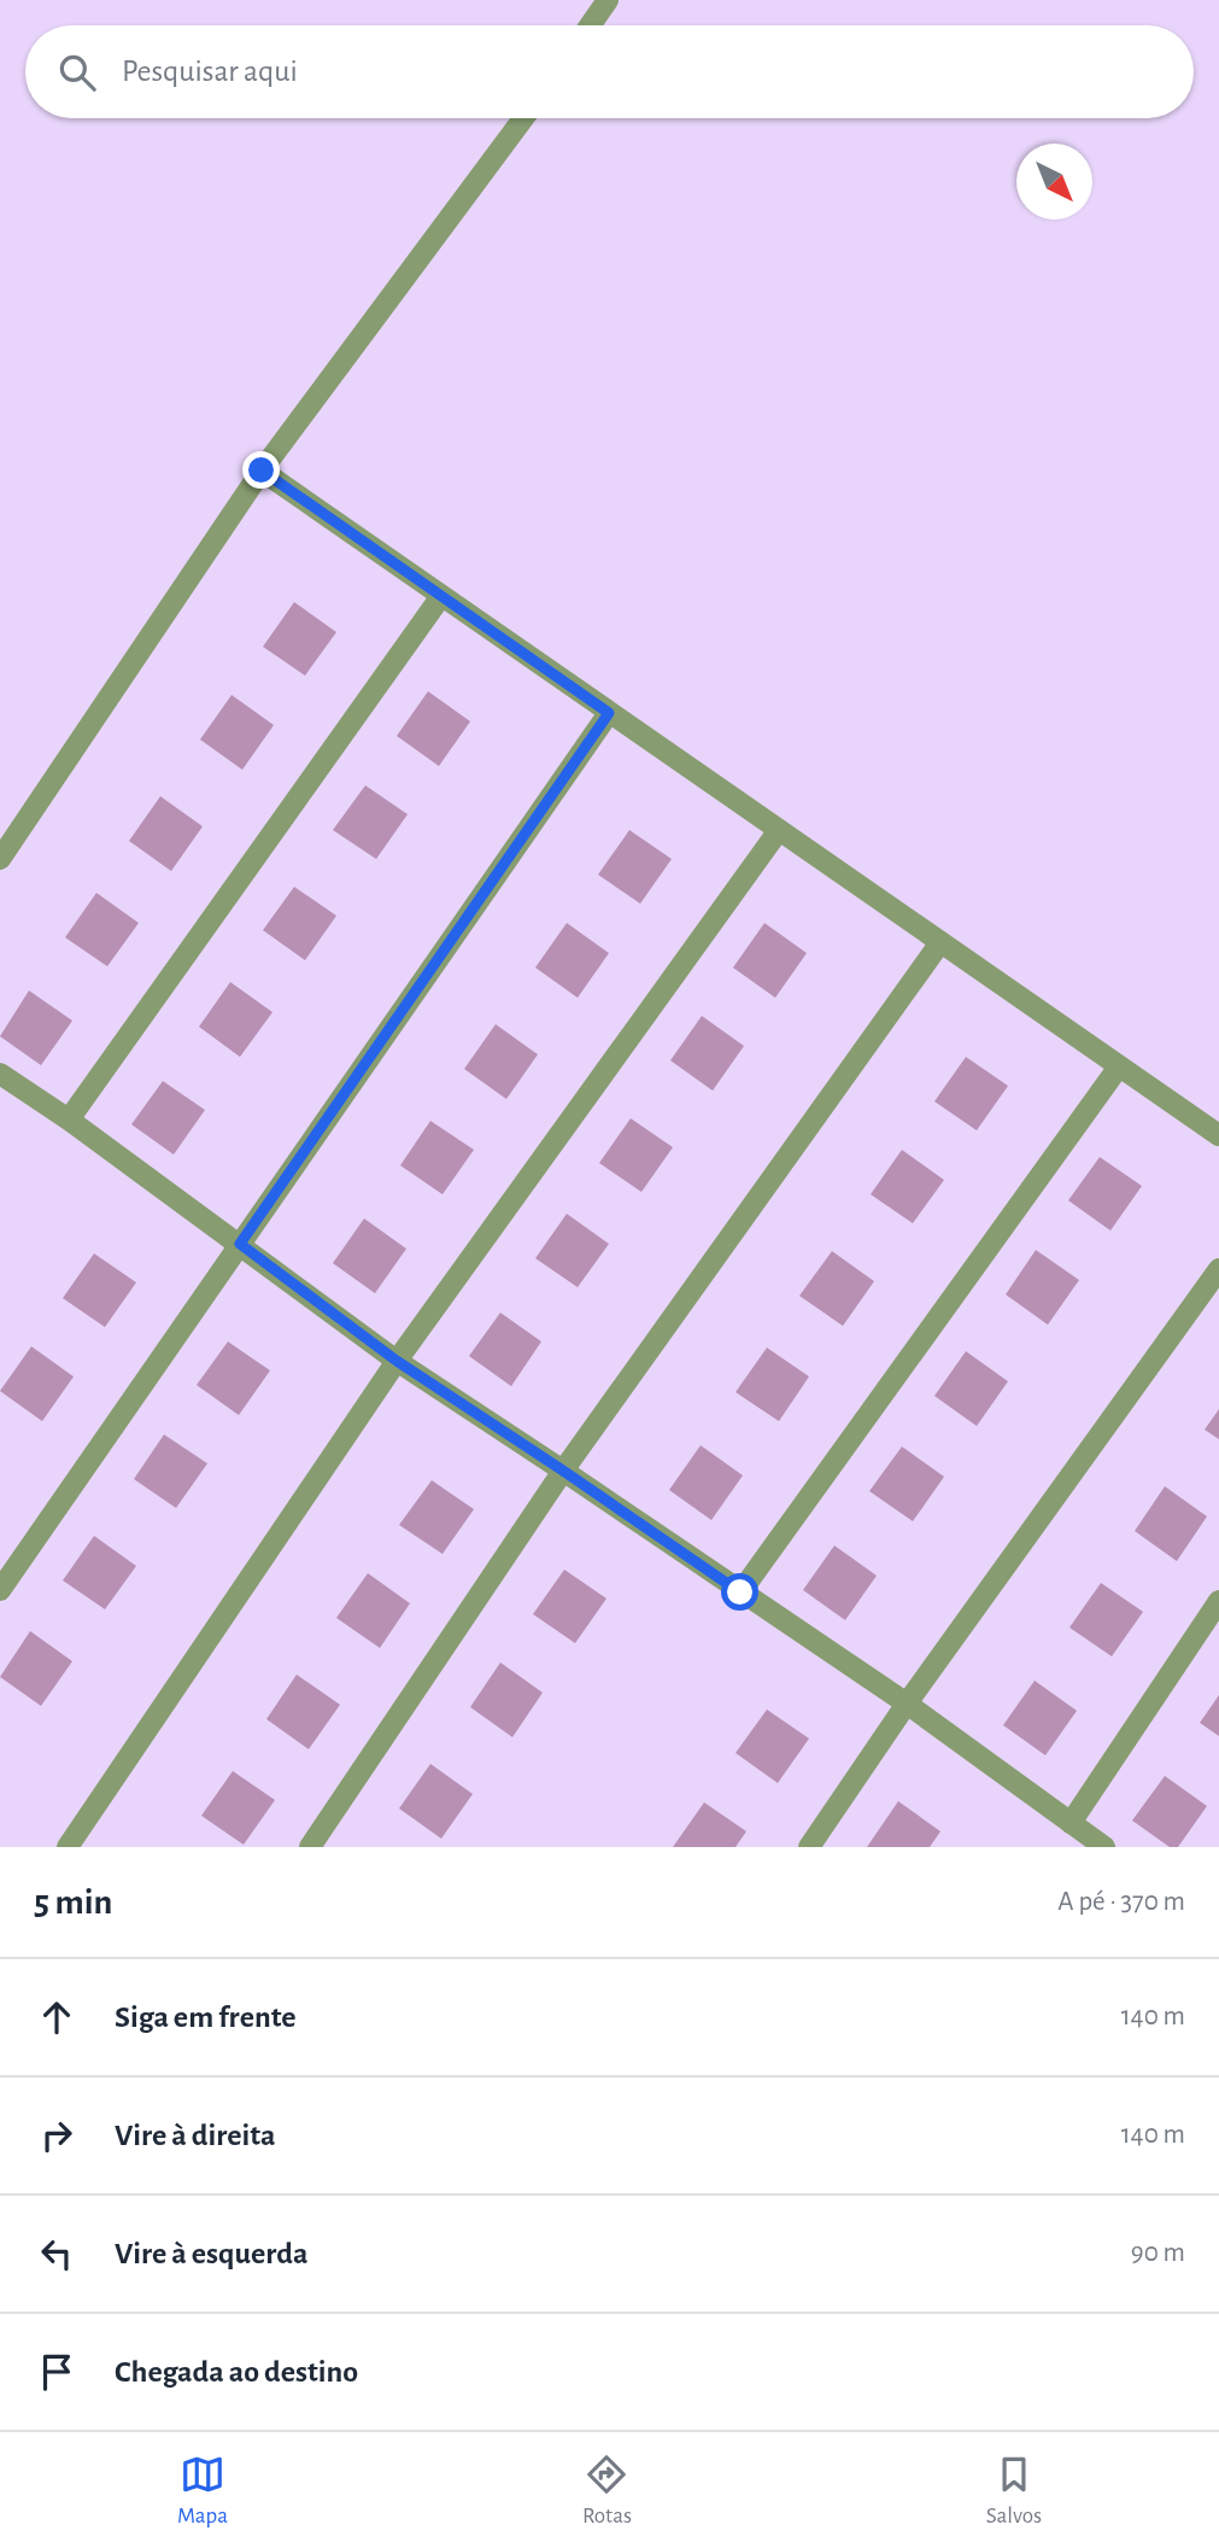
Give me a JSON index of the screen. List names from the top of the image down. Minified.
{"north":"bottom right","page":{"search":"Pesquisar aqui","heading":["5 min","A pé · 370 m"],"list":[["Siga em frente","140 m"],["Vire à direita","140 m"],["Vire à esquerda","90 m"],"Chegada ao destino"],"nav":["Mapa","Rotas","Salvos"]}}
